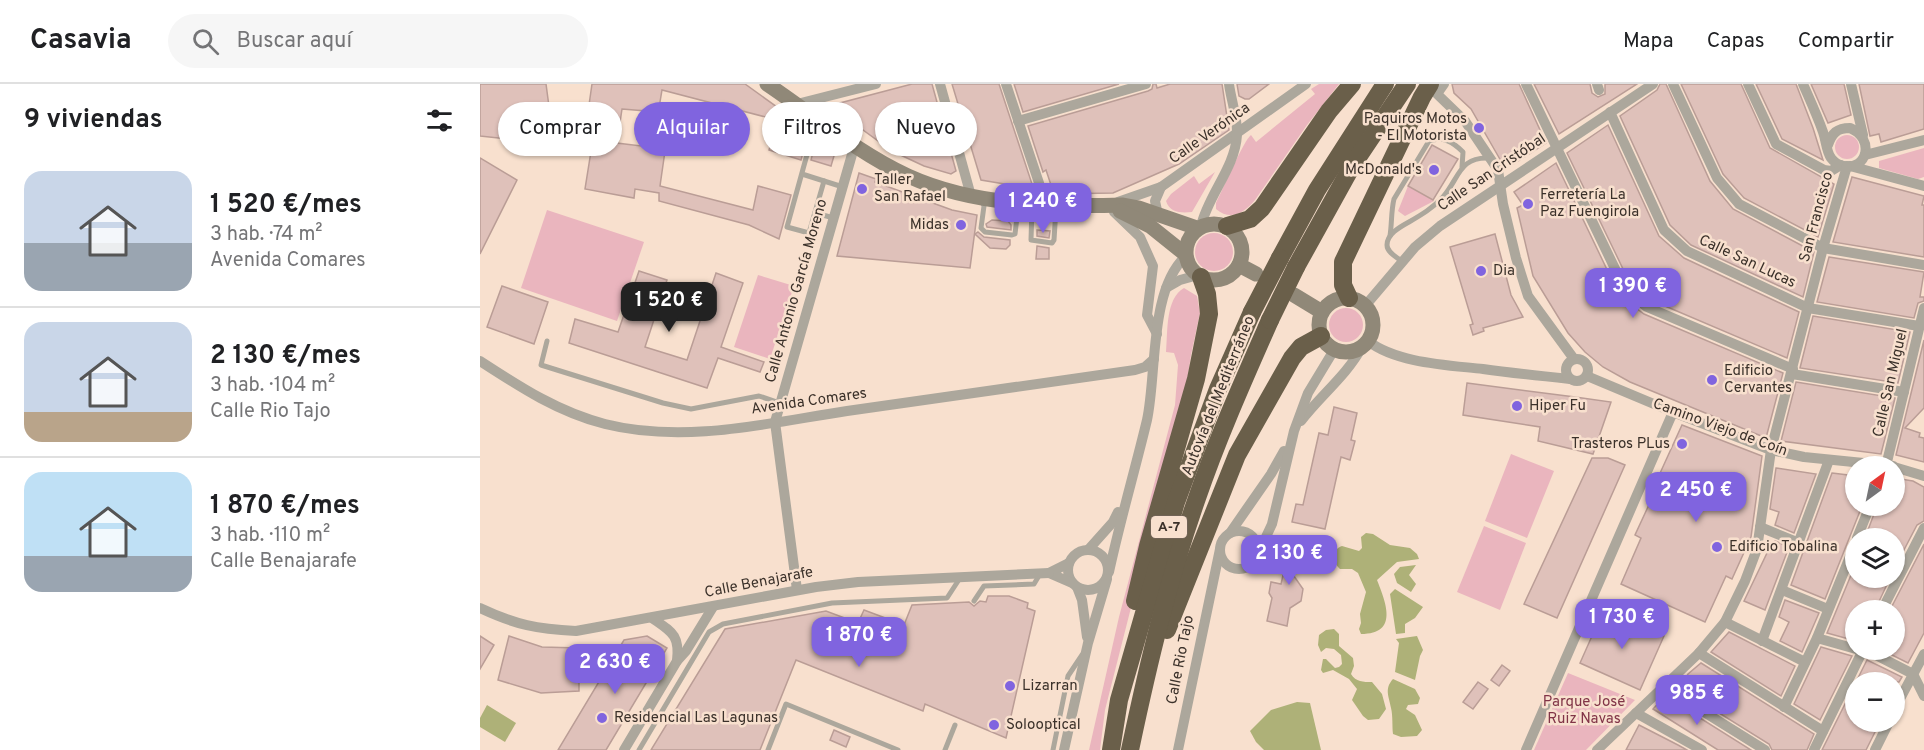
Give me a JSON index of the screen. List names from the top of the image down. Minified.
{"streets":{"highway":["Autovía del Mediterráneo","A-7"],"street":["Calle Verónica","Calle San Cristóbal","San Francisco","Calle San Lucas","Calle Antonio García Moreno","Calle San Miguel","Avenida Comares","Camino Viejo de Coín","Calle Benajarafe","Calle Rio Tajo"]},"crossings":[["Calle San Cristóbal","Calle San Lucas"],["San Francisco","Calle San Lucas"],["San Francisco","Camino Viejo de Coín"],["Calle San Lucas","Calle San Miguel"],["Calle Antonio García Moreno","Avenida Comares"],["Calle Antonio García Moreno","Calle Benajarafe"]],"parks":["Parque José Ruiz Navas"],"places":["Paquiros Motos - El Motorista","McDonald's","Taller San Rafael","Ferretería La Paz Fuengirola","Midas","Dia","Edificio Cervantes","Hiper Fu","Trasteros PLus","Edificio Tobalina","Lizarran","Residencial Las Lagunas","Solooptical"],"north":"top right","page":{"header":"Casavia","search":"Buscar aquí","nav":["Mapa","Capas","Compartir"],"heading":"9 viviendas","chip":["Comprar","Alquilar","Filtros","Nuevo"],"list":[{"name":"1 520 €/mes","note":"3 hab. · 74 m² · Avenida Comares"},{"name":"2 130 €/mes","note":"3 hab. · 104 m² · Calle Rio Tajo"},{"name":"1 870 €/mes","note":"3 hab. · 110 m² · Calle Benajarafe"}],"price":["1 240 €","1 390 €","1 520 €","2 450 €","2 130 €","1 730 €","1 870 €","2 630 €","985 €"],"map_buttons":["+","−"]}}
